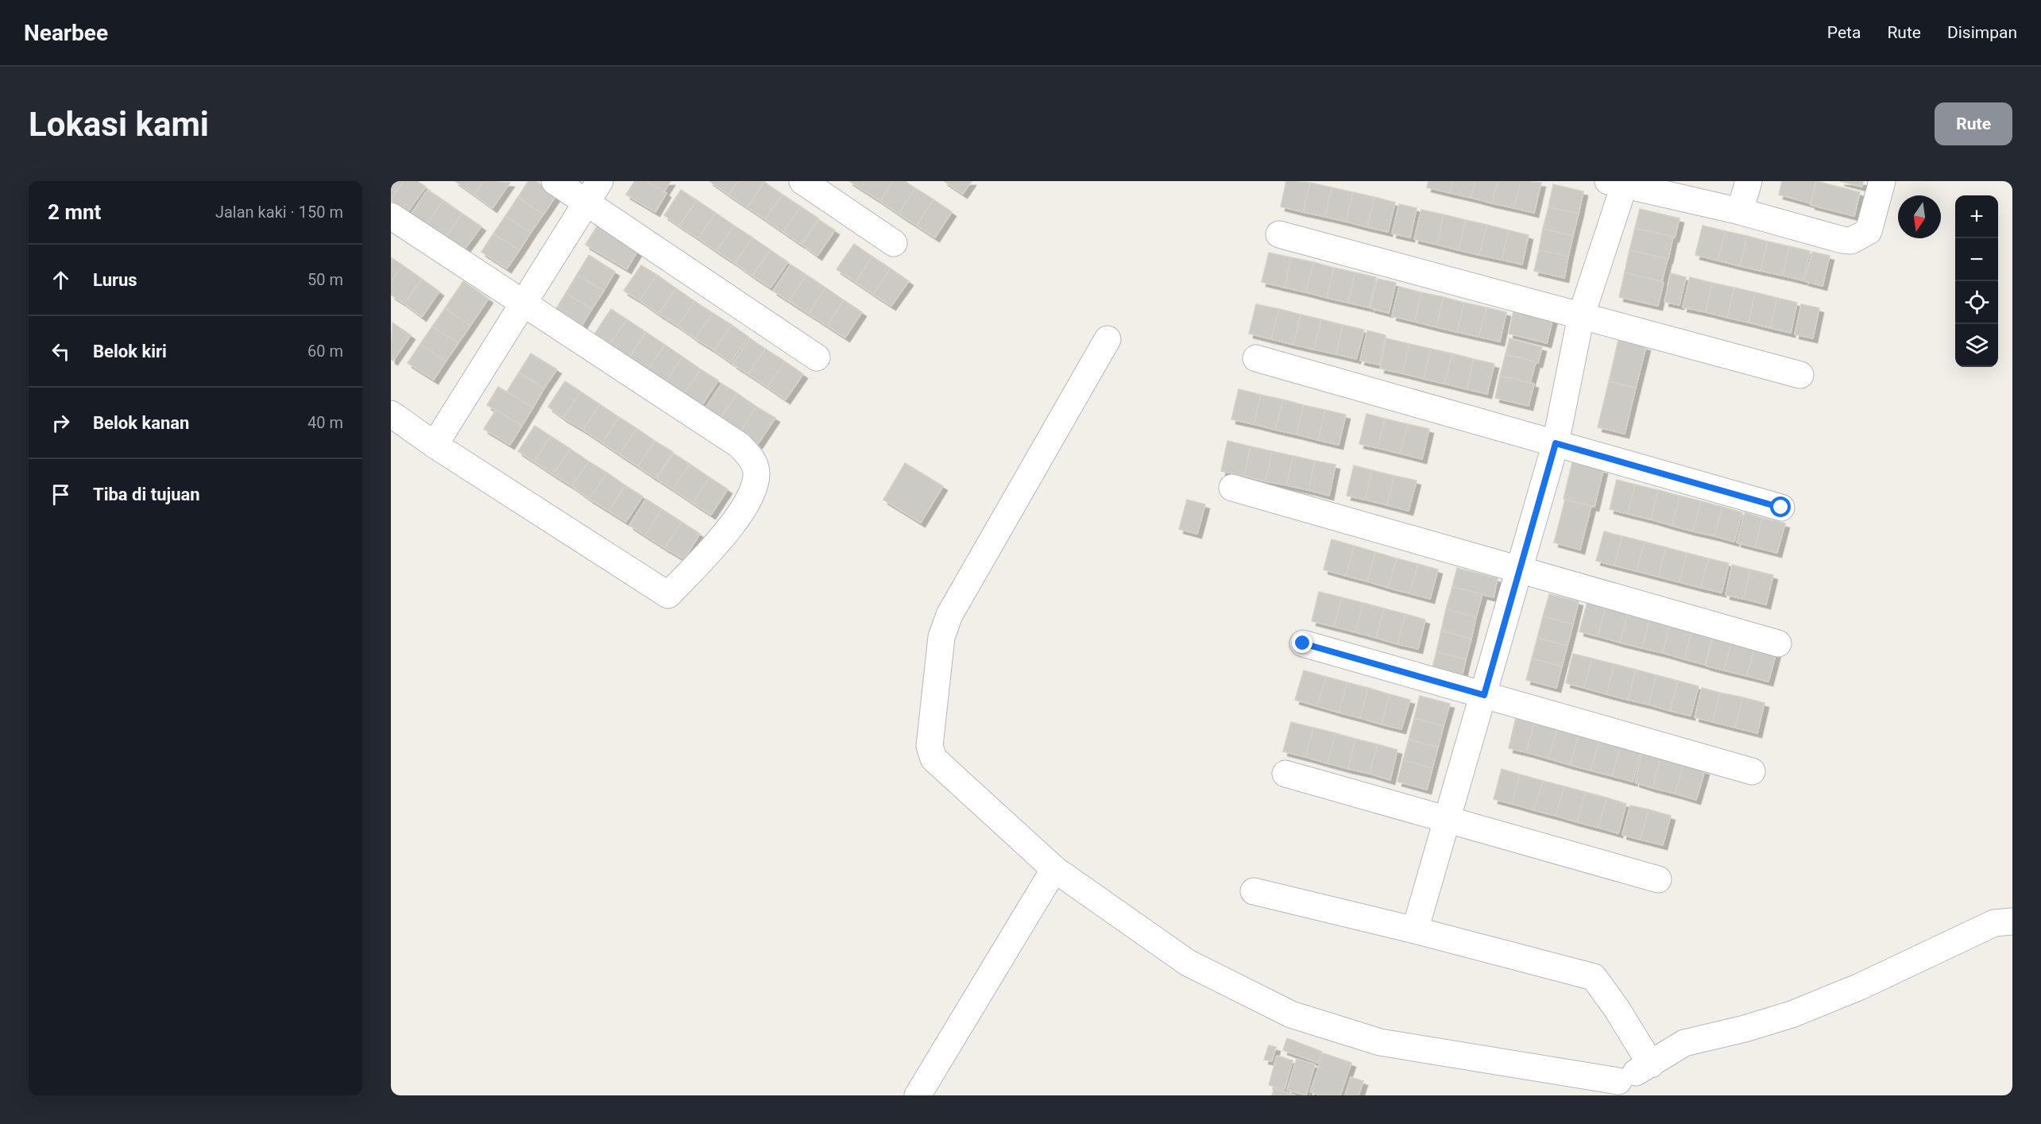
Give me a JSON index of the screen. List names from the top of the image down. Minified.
{"north":"bottom","page":{"header":"Nearbee","nav":["Peta","Rute","Disimpan"],"buttons":"Rute","title":"Lokasi kami","heading":["2 mnt","Jalan kaki · 150 m"],"map_buttons":["+","−"],"list":[["Lurus","50 m"],["Belok kiri","60 m"],["Belok kanan","40 m"],"Tiba di tujuan"]}}
